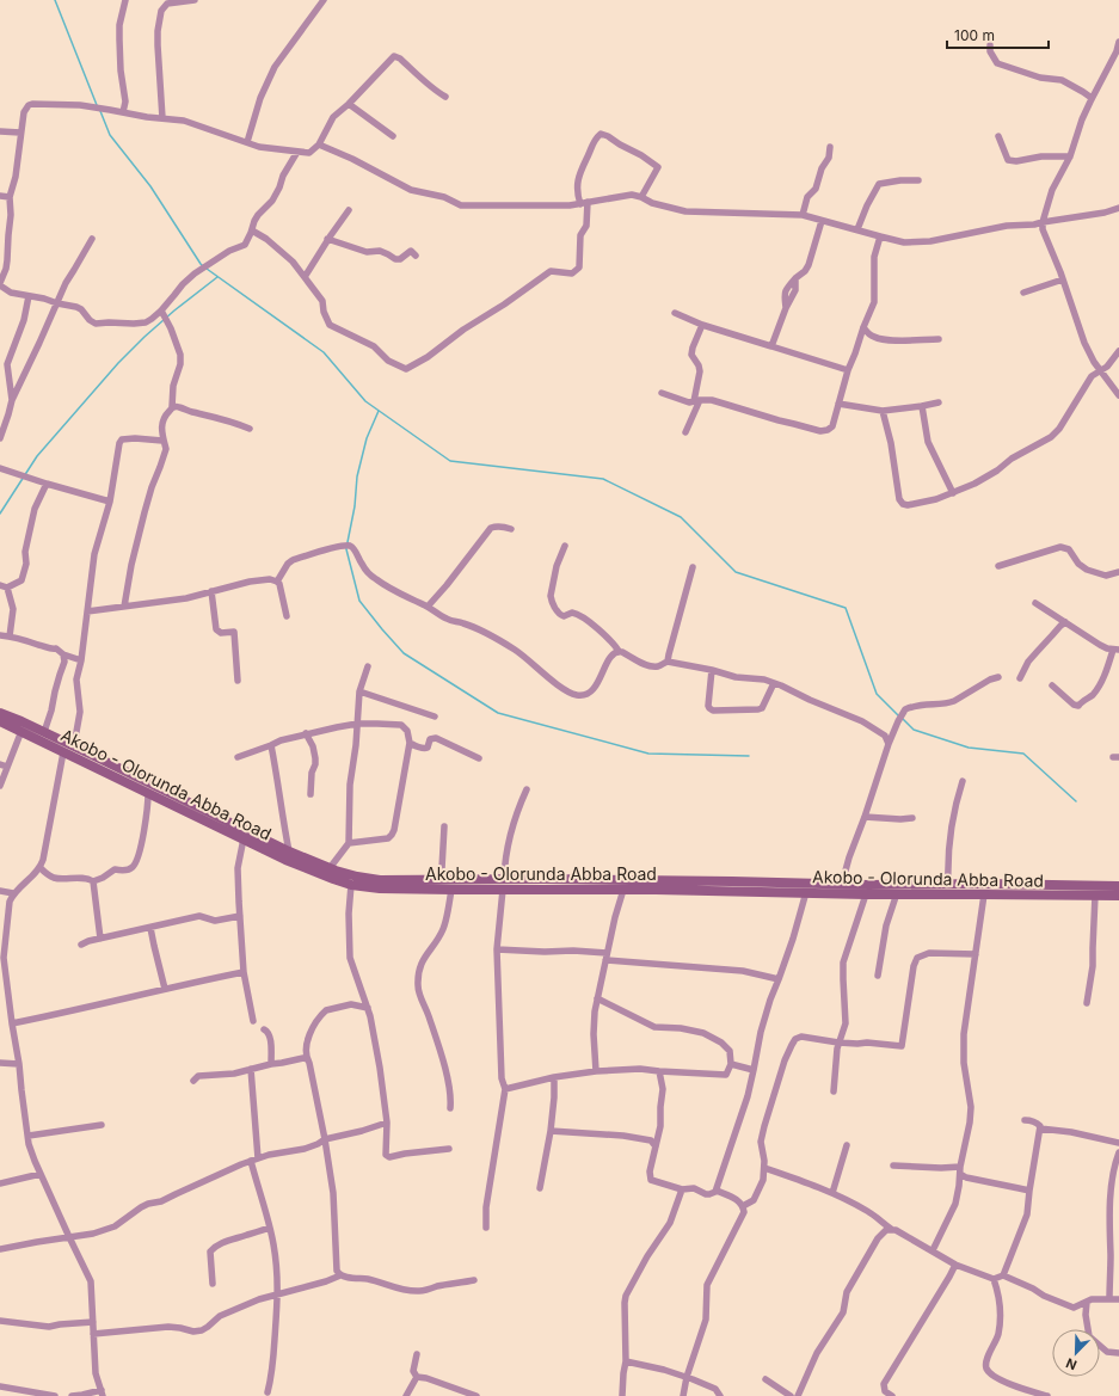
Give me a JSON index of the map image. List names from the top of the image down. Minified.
{"streets":{"main road":["Akobo - Olorunda Abba Road"]},"scale_bar":"100 m","north":"bottom left"}
